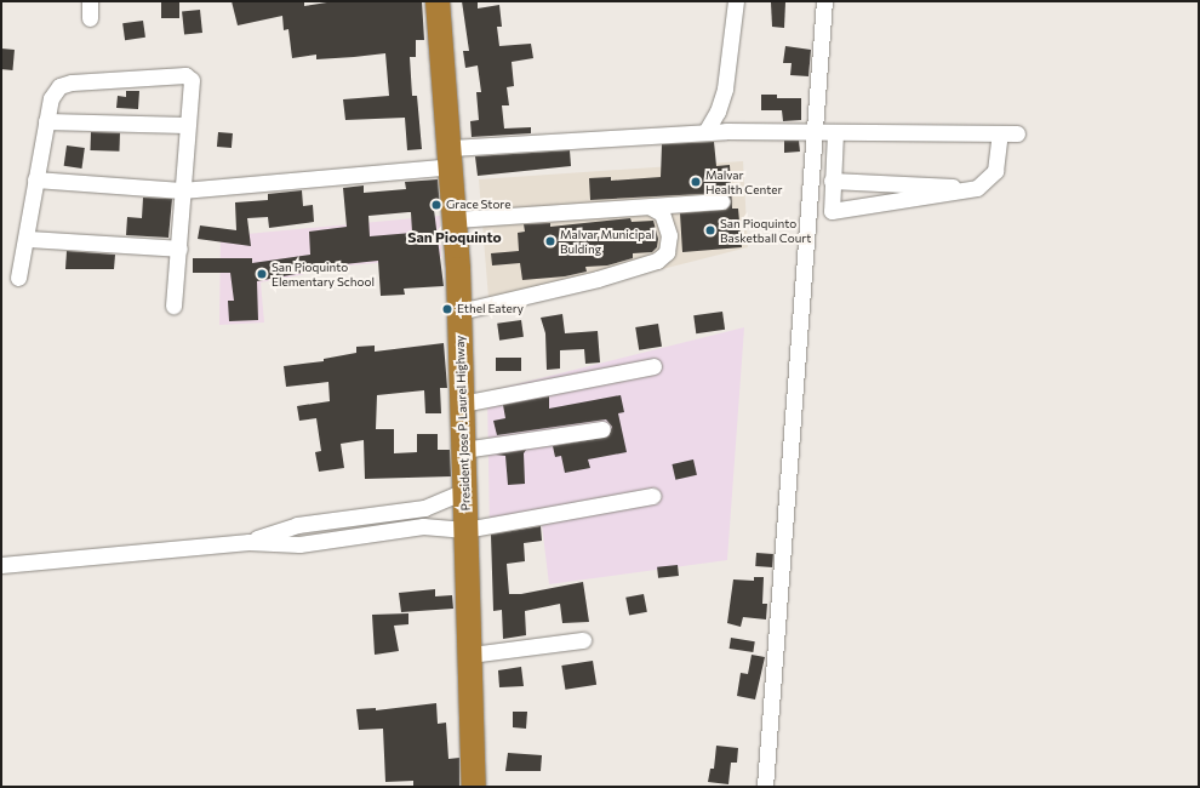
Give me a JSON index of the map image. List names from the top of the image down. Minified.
{"streets":{"highway":["President Jose P. Laurel Highway"]},"districts":["San Pioquinto"],"places":["Malvar Health Center","Grace Store","San Pioquinto Basketball Court","Malvar Municipal Bulding","San Pioquinto Elementary School","Ethel Eatery"]}
